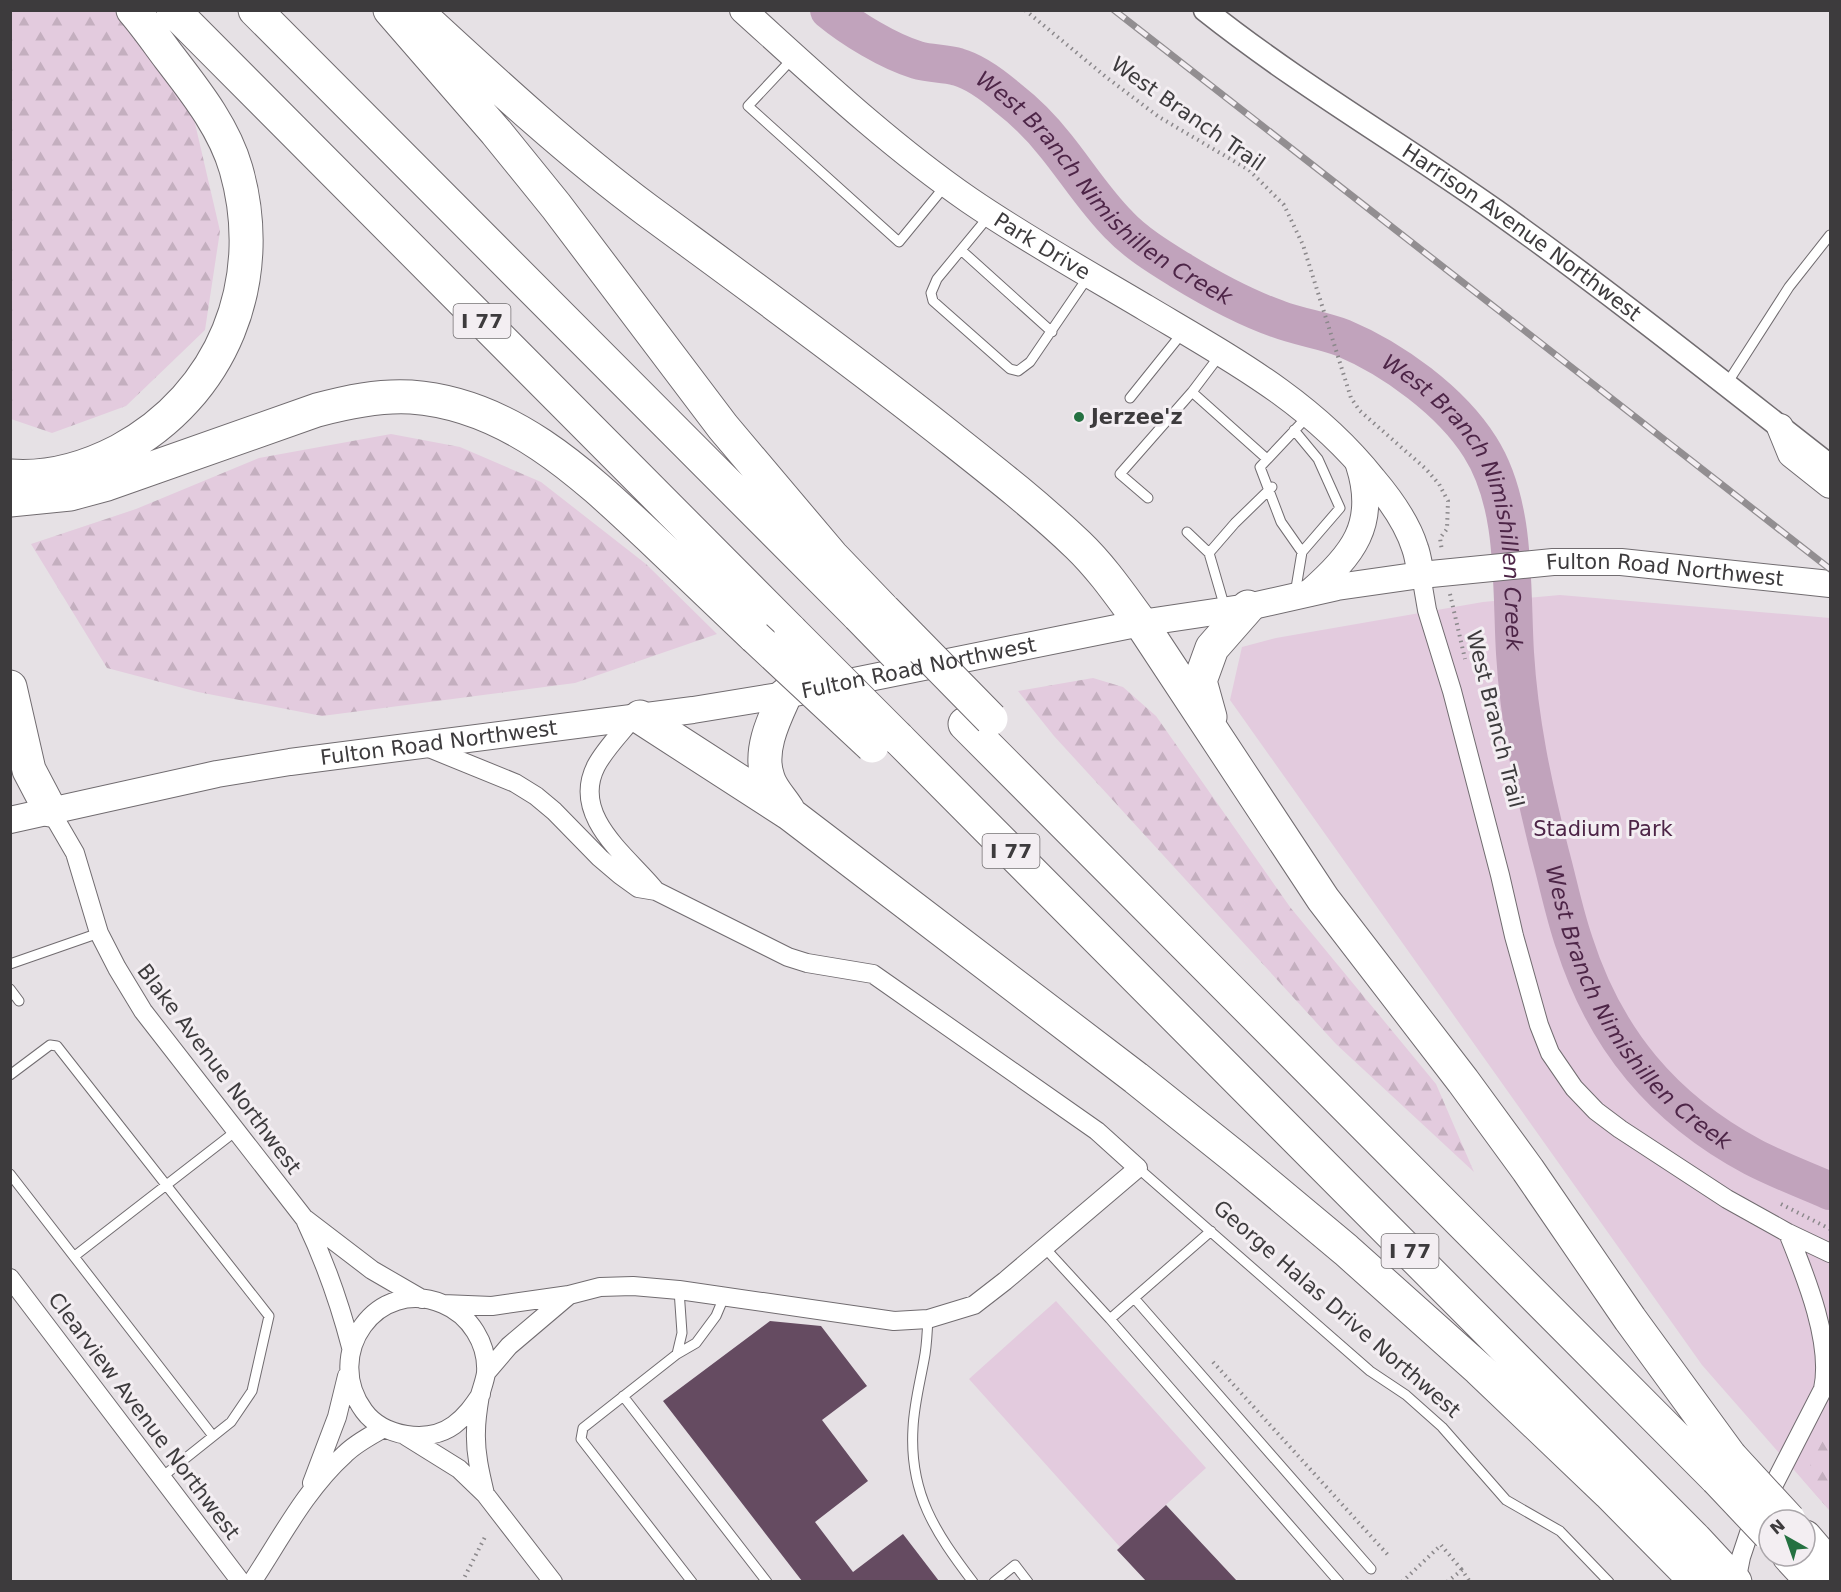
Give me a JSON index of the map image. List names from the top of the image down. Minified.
{"streets":{"highway":["I 77"],"main road":["Park Drive","Fulton Road Northwest"],"street":["Harrison Avenue Northwest","Blake Avenue Northwest","George Halas Drive Northwest","Clearview Avenue Northwest"],"path":["West Branch Trail"]},"crossings":[["Park Drive","Fulton Road Northwest"],["Fulton Road Northwest","Blake Avenue Northwest"],["Fulton Road Northwest","George Halas Drive Northwest"]],"water":["West Branch Nimishillen Creek"],"parks":["Stadium Park"],"places":["Jerzee'z"],"north":"top left"}
